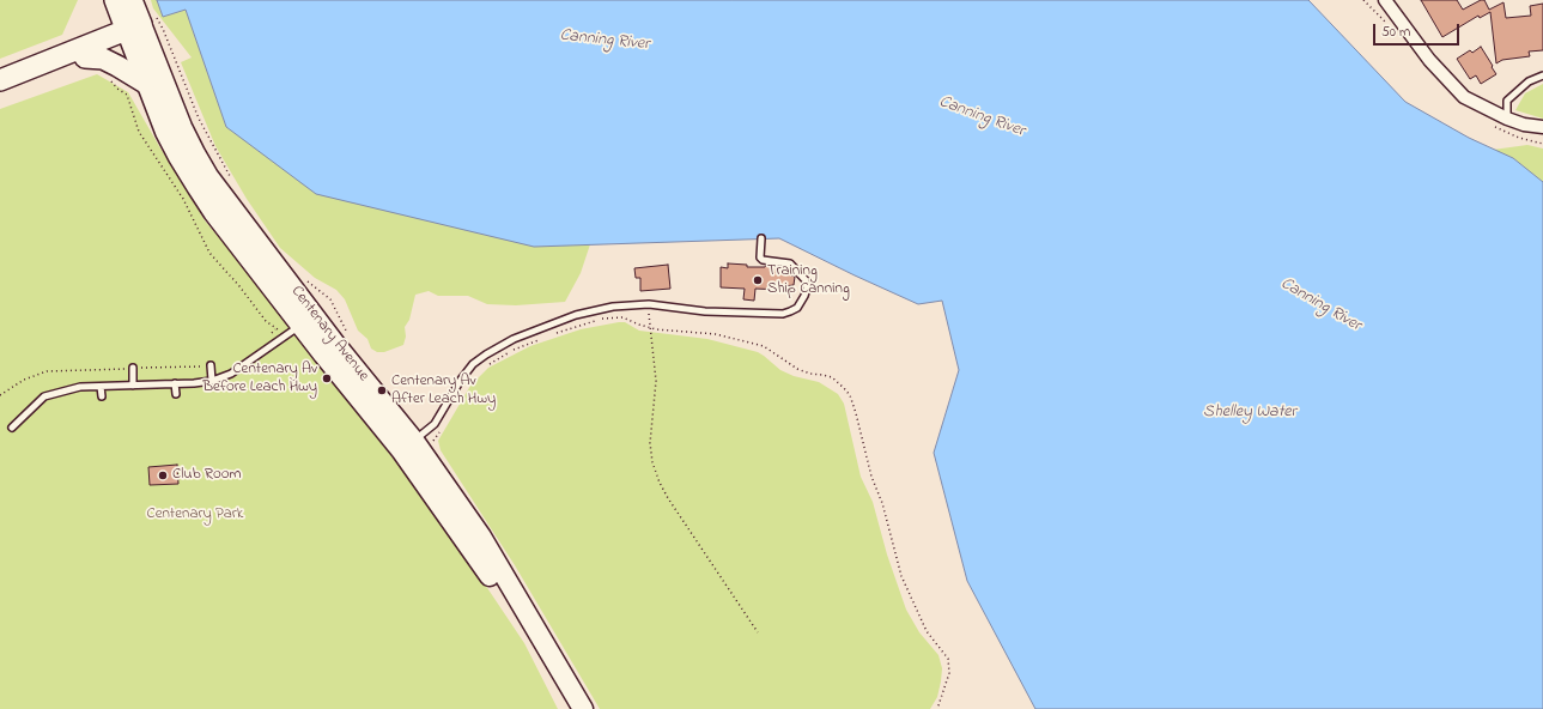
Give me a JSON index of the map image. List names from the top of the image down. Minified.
{"streets":{"main road":["Centenary Avenue"]},"water":["Canning River","Shelley Water"],"parks":["Centenary Park"],"places":["Training Ship Canning","Centenary Av Before Leach Hwy","Centenary Av After Leach Hwy","Club Room"],"scale_bar":"50 m"}
